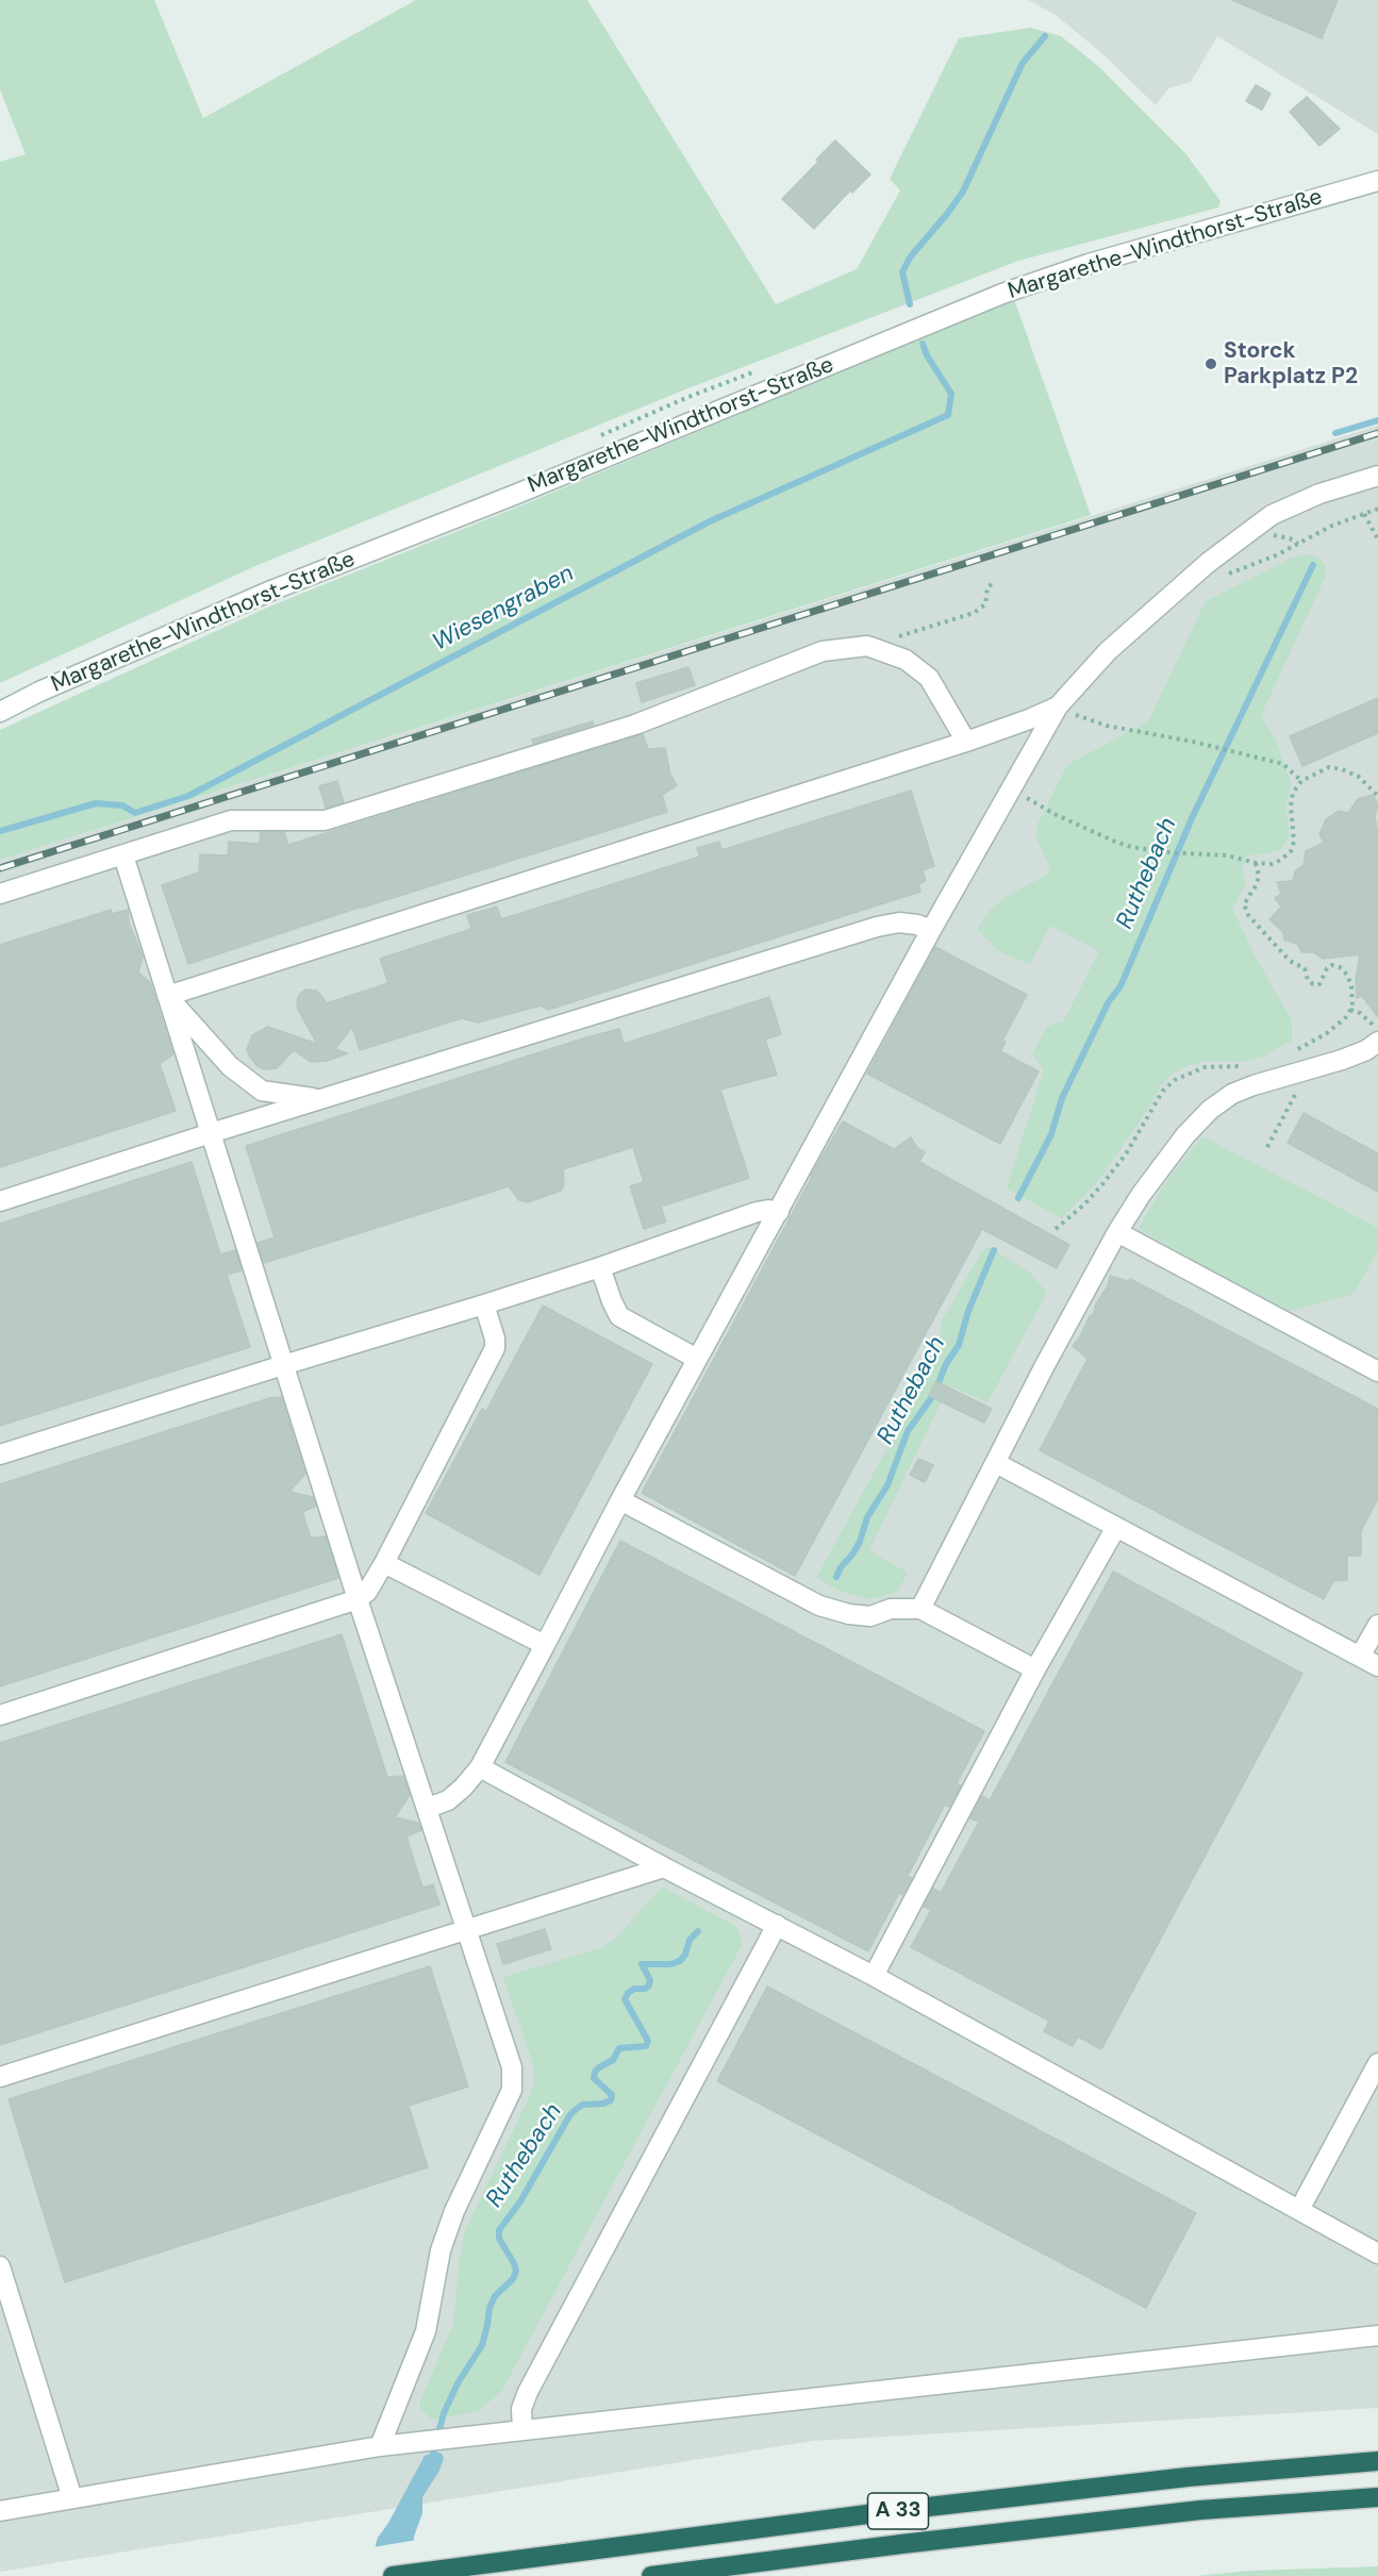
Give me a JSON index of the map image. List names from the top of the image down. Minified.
{"streets":{"highway":["A 33"],"street":["Margarethe-Windthorst-Straße"]},"water":["Wiesengraben","Ruthebach"],"places":["Storck Parkplatz P2"]}
